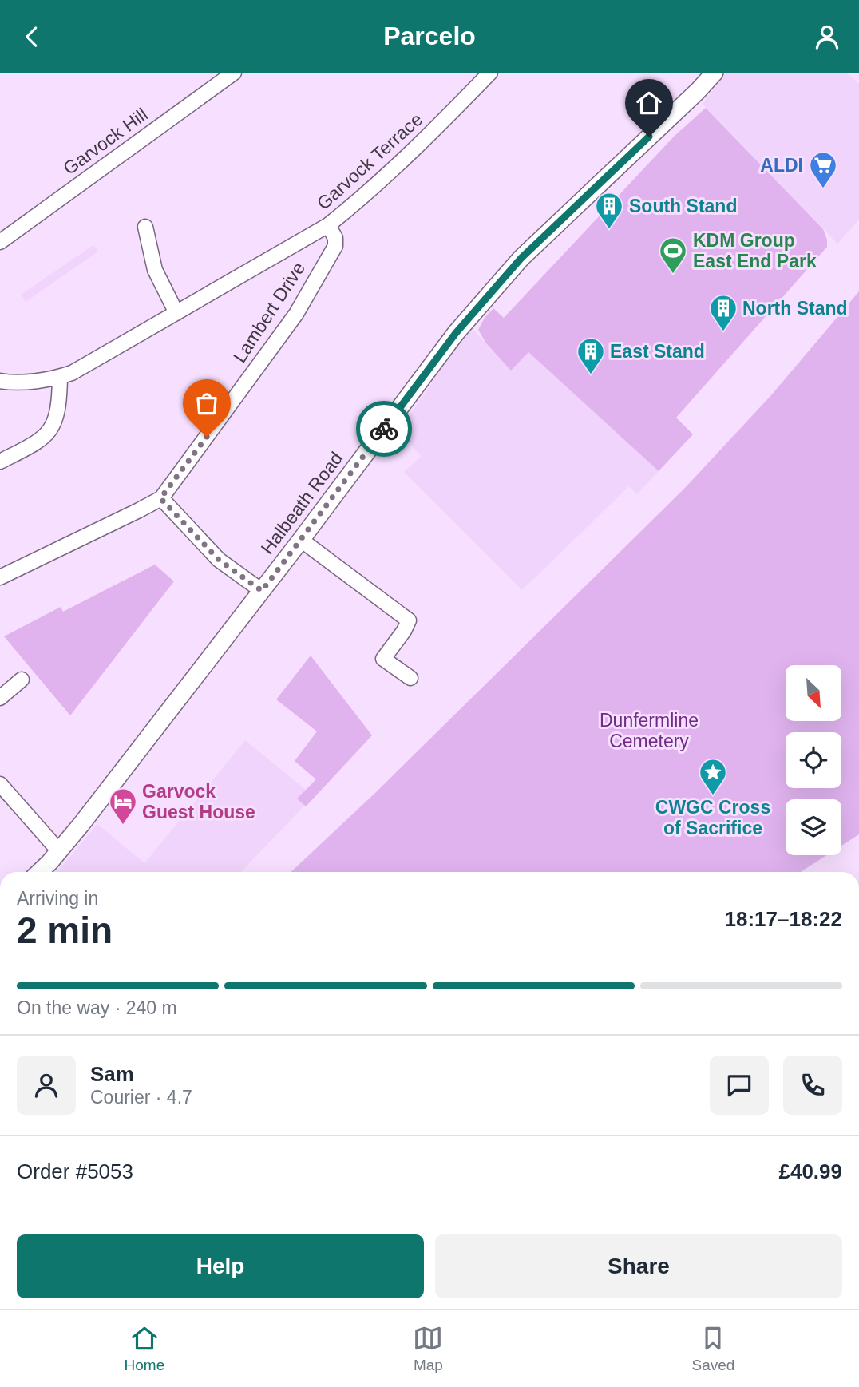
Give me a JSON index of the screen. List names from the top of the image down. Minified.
{"streets":{"main road":["Halbeath Road"],"street":["Garvock Hill","Garvock Terrace","Lambert Drive"]},"crossings":[["Garvock Terrace","Lambert Drive"]],"parks":["Dunfermline Cemetery"],"places":{"supermarket":["ALDI"],"building":["South Stand","North Stand","East Stand"],"sports":["KDM Group East End Park"],"place":["CWGC Cross of Sacrifice"],"hotel":["Garvock Guest House"]},"north":"bottom right","page":{"header":"Parcelo","heading":["2 min","Arriving in","18:17–18:22"],"panel":["Sam","Courier · 4.7","Order #5053","£40.99"],"bar":"On the way · 240 m","buttons":["Help","Share"],"tabs":["Home","Map","Saved"]}}
